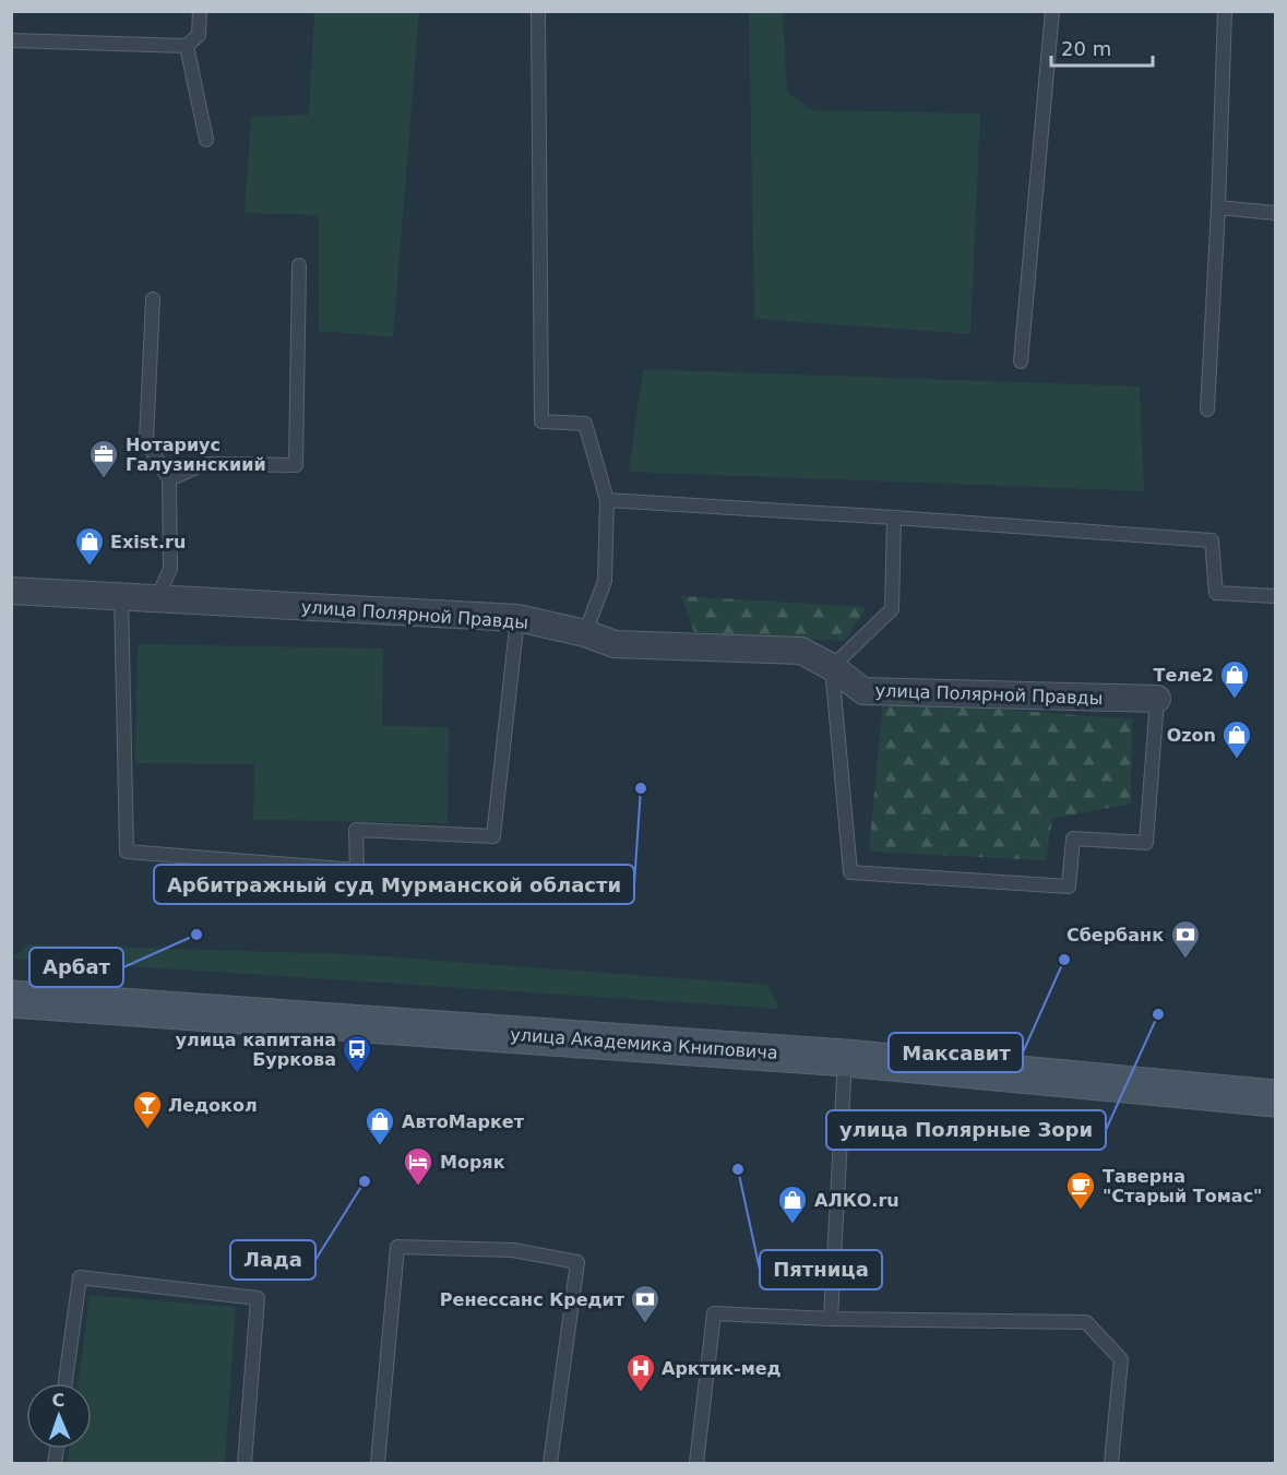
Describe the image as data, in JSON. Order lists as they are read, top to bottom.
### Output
{
  "streets": {
    "main road": ["улица Академика Книповича"],
    "street": ["улица Полярной Правды"]
  },
  "places": {
    "office": ["Нотариус Галузинскиий"],
    "shop": [
      "Exist.ru",
      "Теле2",
      "Ozon",
      "АвтоМаркет",
      "АЛКО.ru"
    ],
    "other": [
      "Арбитражный суд Мурманской области",
      "Арбат",
      "Максавит",
      "улица Полярные Зори",
      "Пятница",
      "Лада"
    ],
    "bank": ["Сбербанк", "Ренессанс Кредит"],
    "bus stop": ["улица капитана Буркова"],
    "bar": ["Ледокол"],
    "hotel": ["Моряк"],
    "cafe": ["Таверна \"Старый Томас\""],
    "hospital": ["Арктик-мед"]
  },
  "scale_bar": "20 m",
  "north": "top"
}
